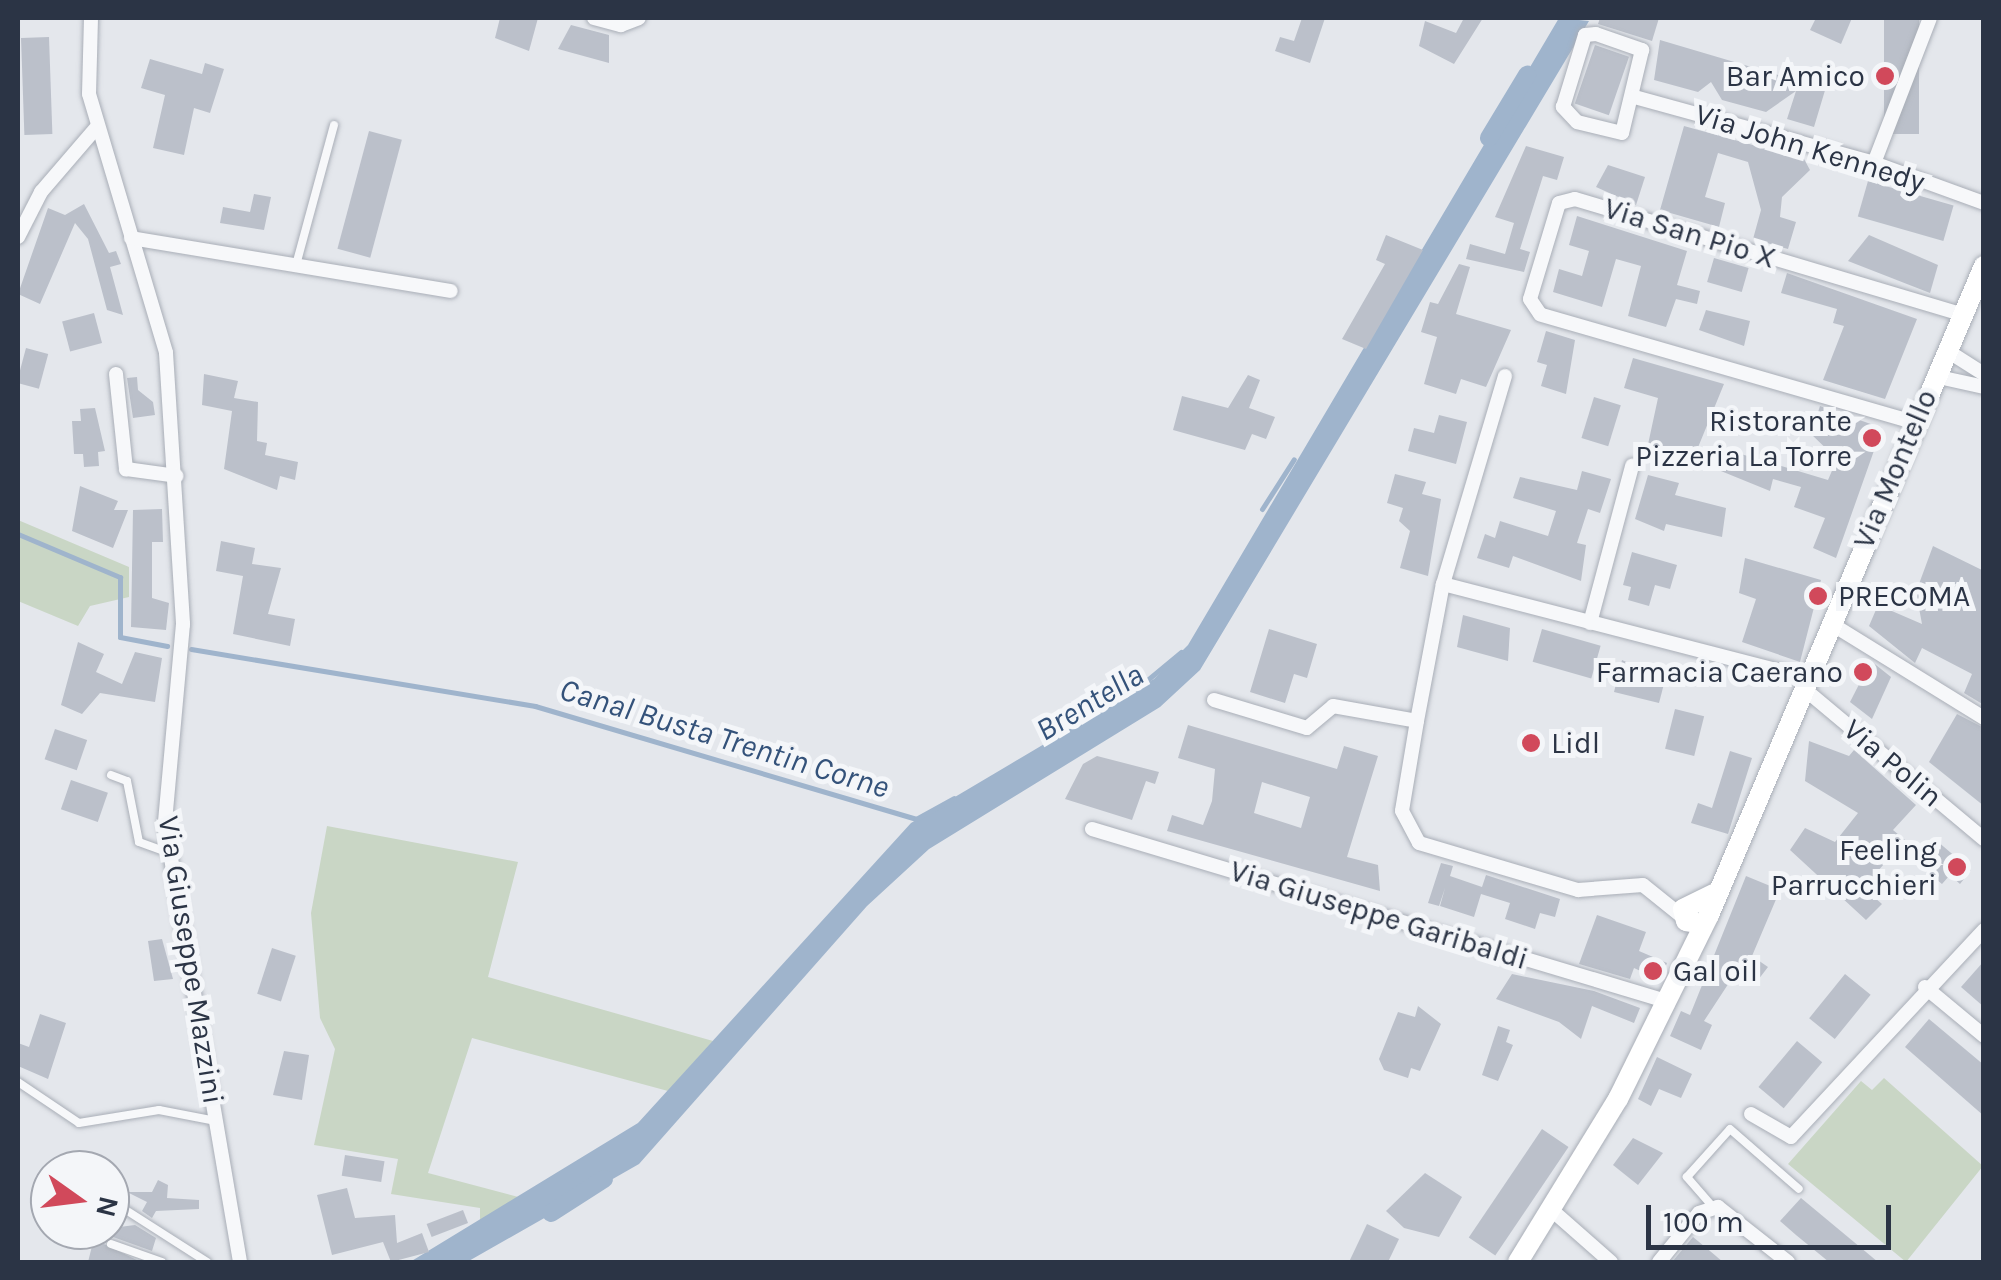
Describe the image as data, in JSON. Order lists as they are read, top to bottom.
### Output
{
  "streets": {
    "main road": ["Via Montello"],
    "street": [
      "Via John Kennedy",
      "Via San Pio X",
      "Via Polin",
      "Via Giuseppe Garibaldi",
      "Via Giuseppe Mazzini"
    ]
  },
  "crossings": [
    ["Via San Pio X", "Via Montello"],
    ["Via Montello", "Via Polin"],
    ["Via Montello", "Via Giuseppe Garibaldi"]
  ],
  "water": ["Brentella", "Canal Busta Trentin Corne"],
  "places": [
    "Bar Amico",
    "Ristorante Pizzeria La Torre",
    "PRECOMA",
    "Farmacia Caerano",
    "Lidl",
    "Feeling Parrucchieri",
    "Gal oil"
  ],
  "scale_bar": "100 m",
  "north": "right"
}
